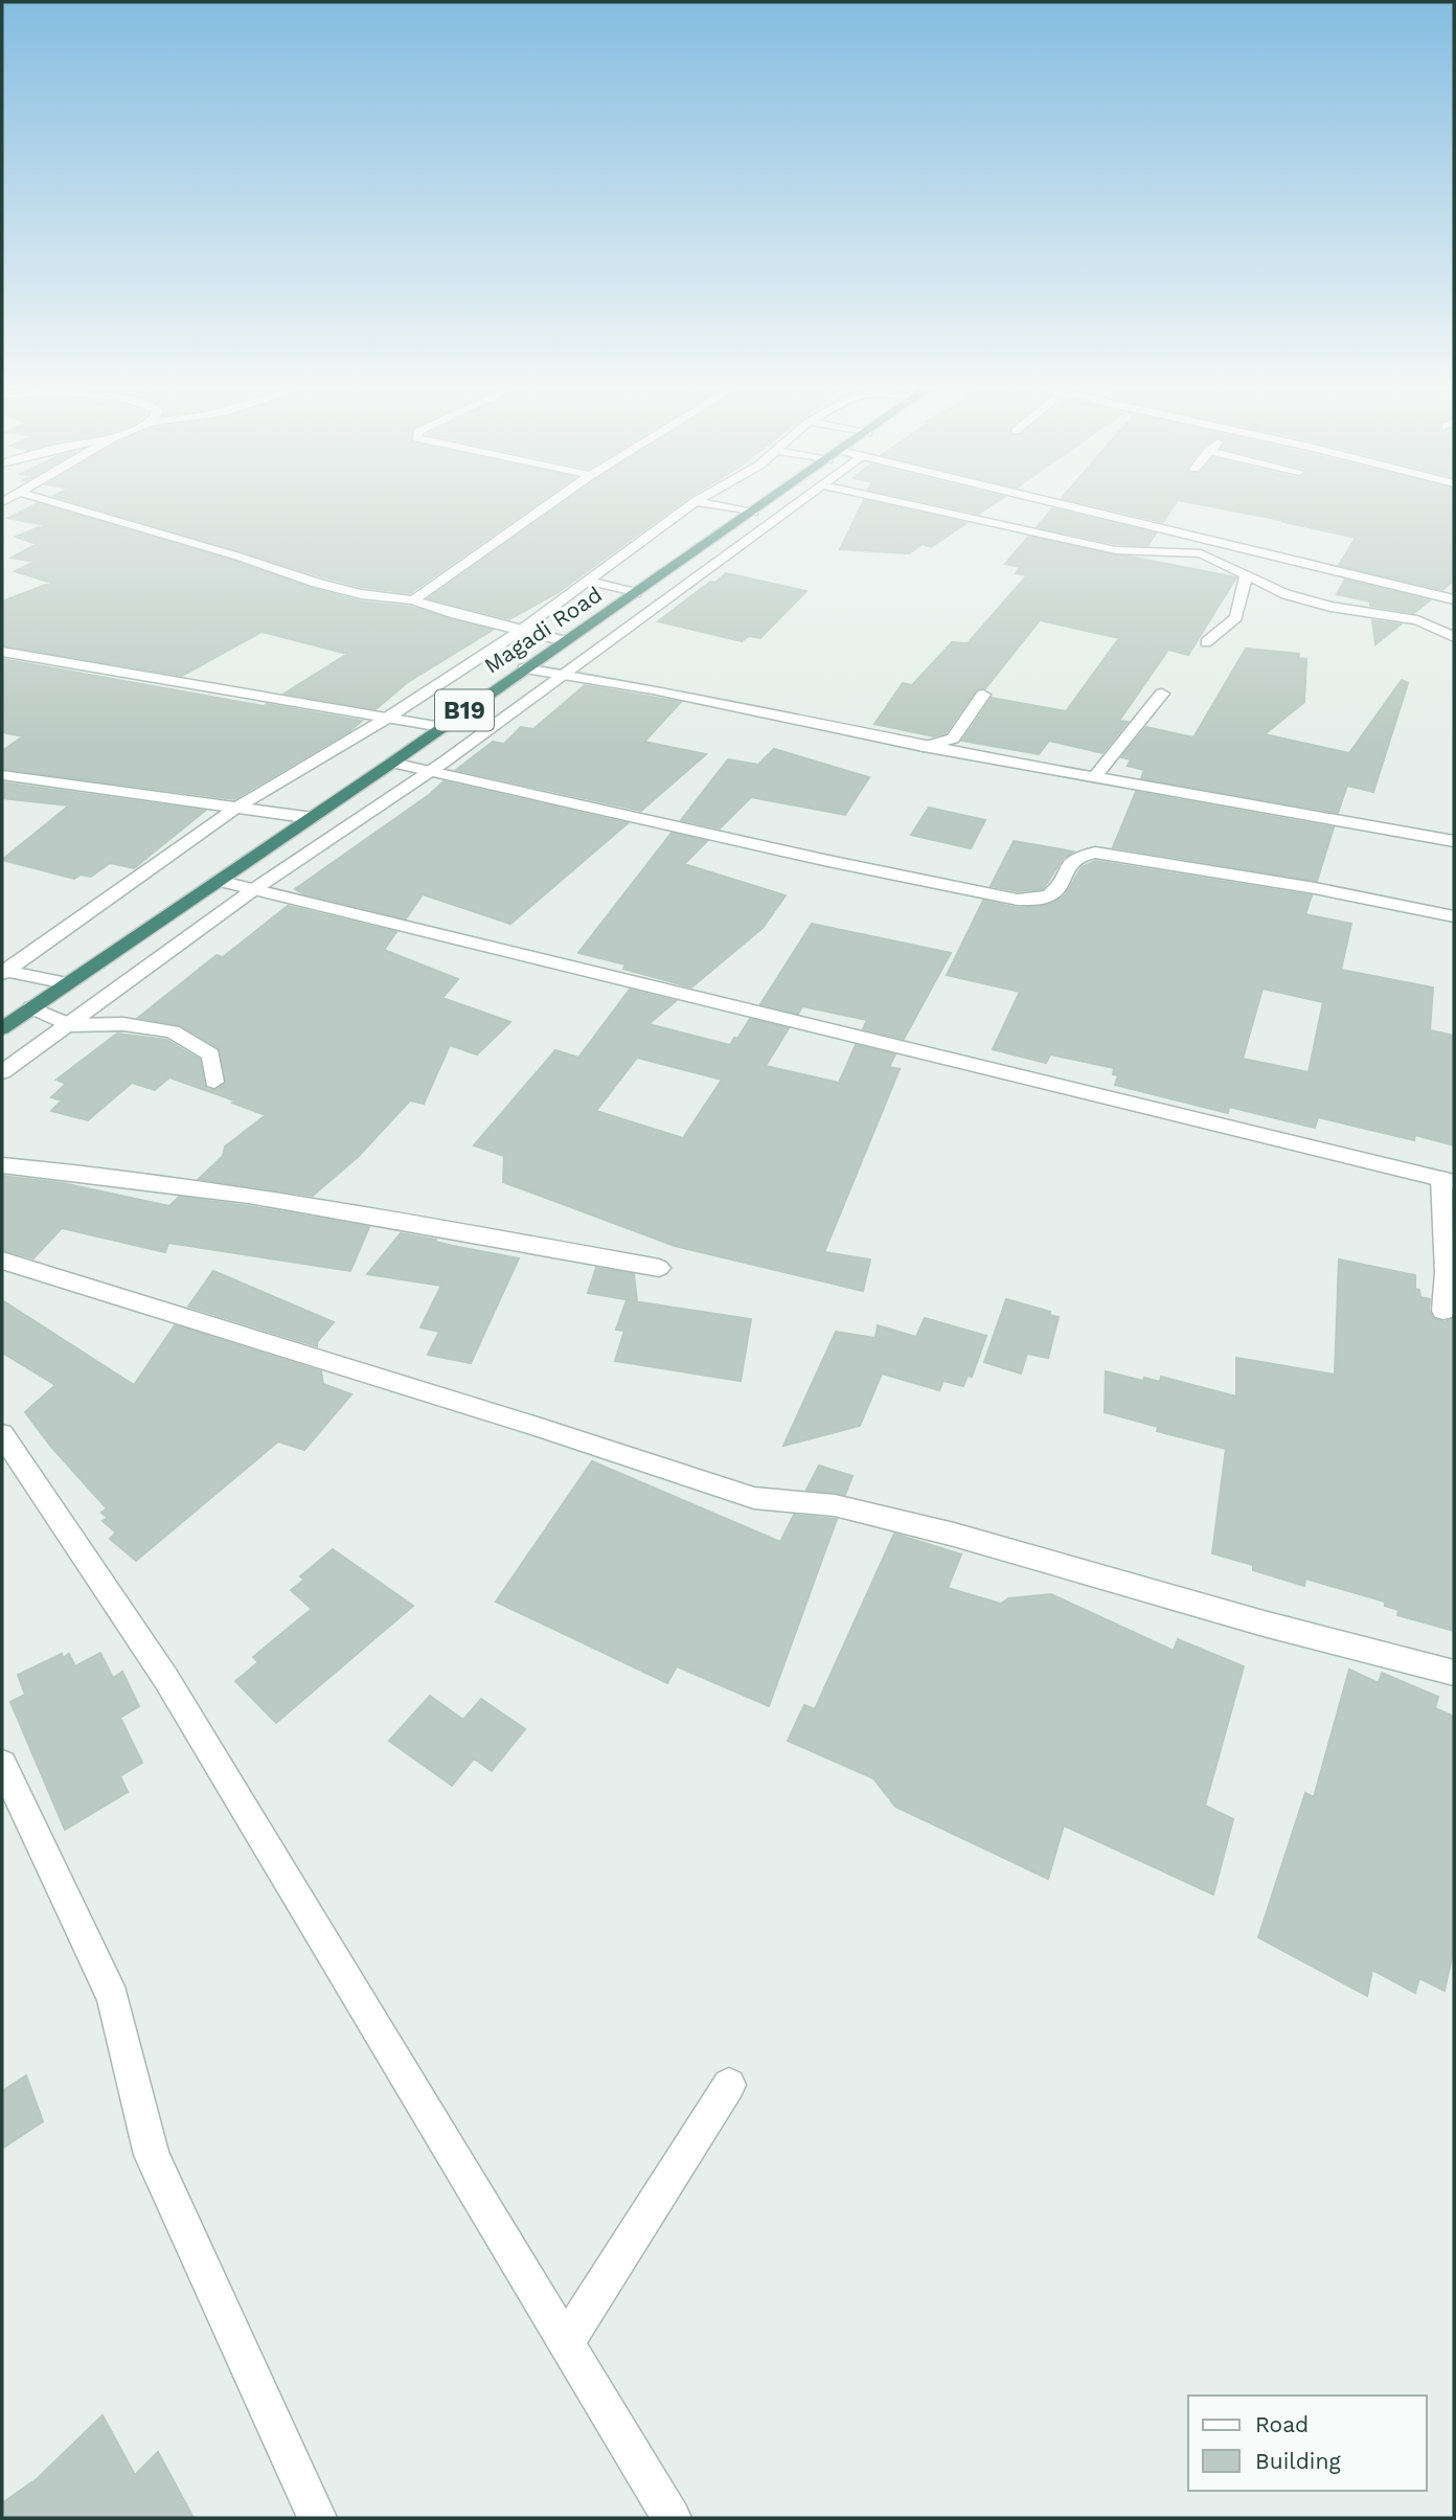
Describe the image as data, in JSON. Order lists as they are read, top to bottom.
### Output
{
  "streets": {
    "highway": ["Magadi Road", "B19"]
  },
  "legend": ["Road", "Building"]
}
